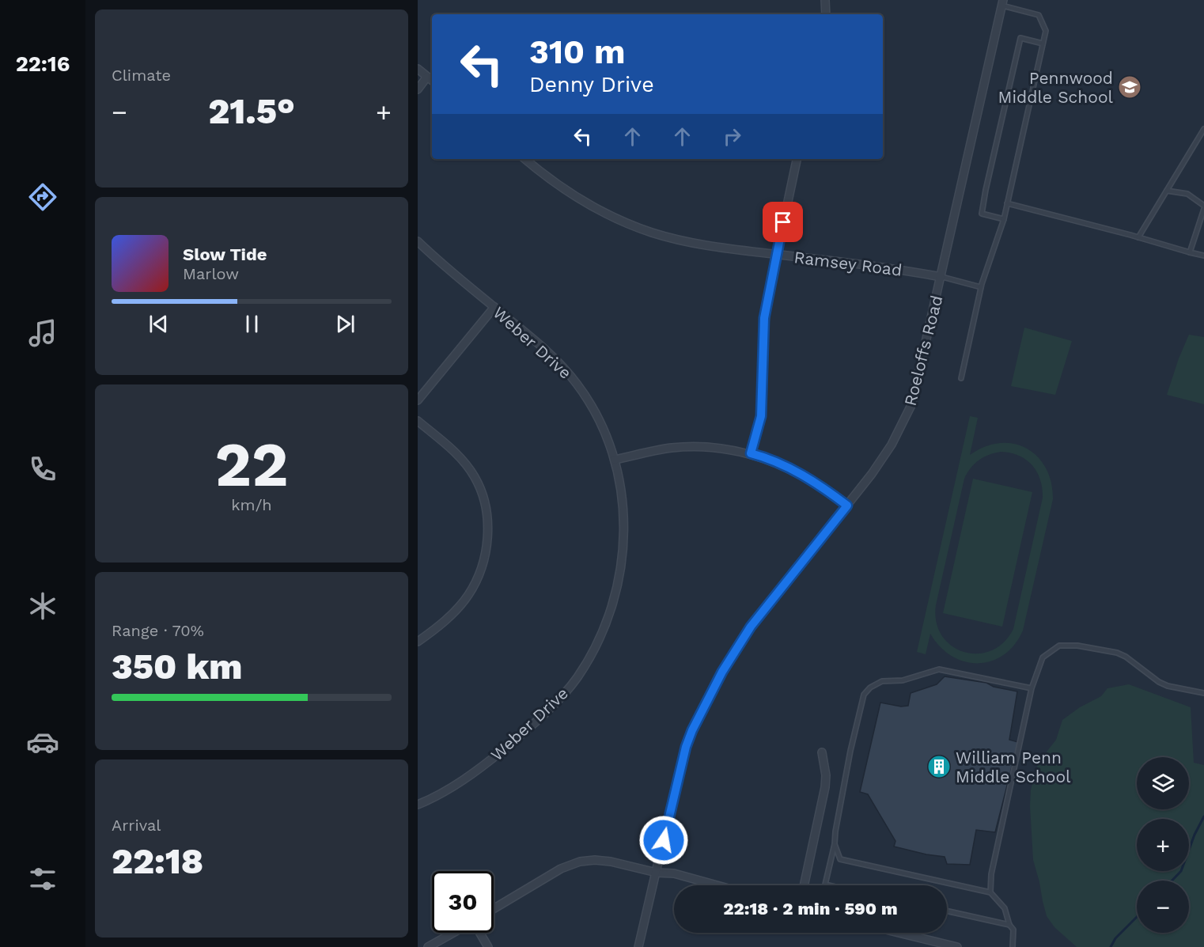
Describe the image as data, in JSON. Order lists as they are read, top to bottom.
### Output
{
  "streets": {
    "street": ["Ramsey Road", "Weber Drive", "Roeloffs Road"]
  },
  "crossings": [
    ["Ramsey Road", "Roeloffs Road"]
  ],
  "places": {
    "school or university": ["Pennwood Middle School"],
    "building": ["William Penn Middle School"]
  },
  "page": {
    "tabs": "22:16",
    "tile": [
      "Climate",
      ["22", "km/h"],
      ["Range · 70%", "350 km"],
      ["Arrival", "22:18"]
    ],
    "turn": ["310 m", "Denny Drive"],
    "heat": ["−", "21.5°", "+"],
    "song": ["Slow Tide", "Marlow"],
    "map_buttons": ["+", "−"],
    "limit": "30",
    "trip": "22:18 · 2 min · 590 m"
  }
}
